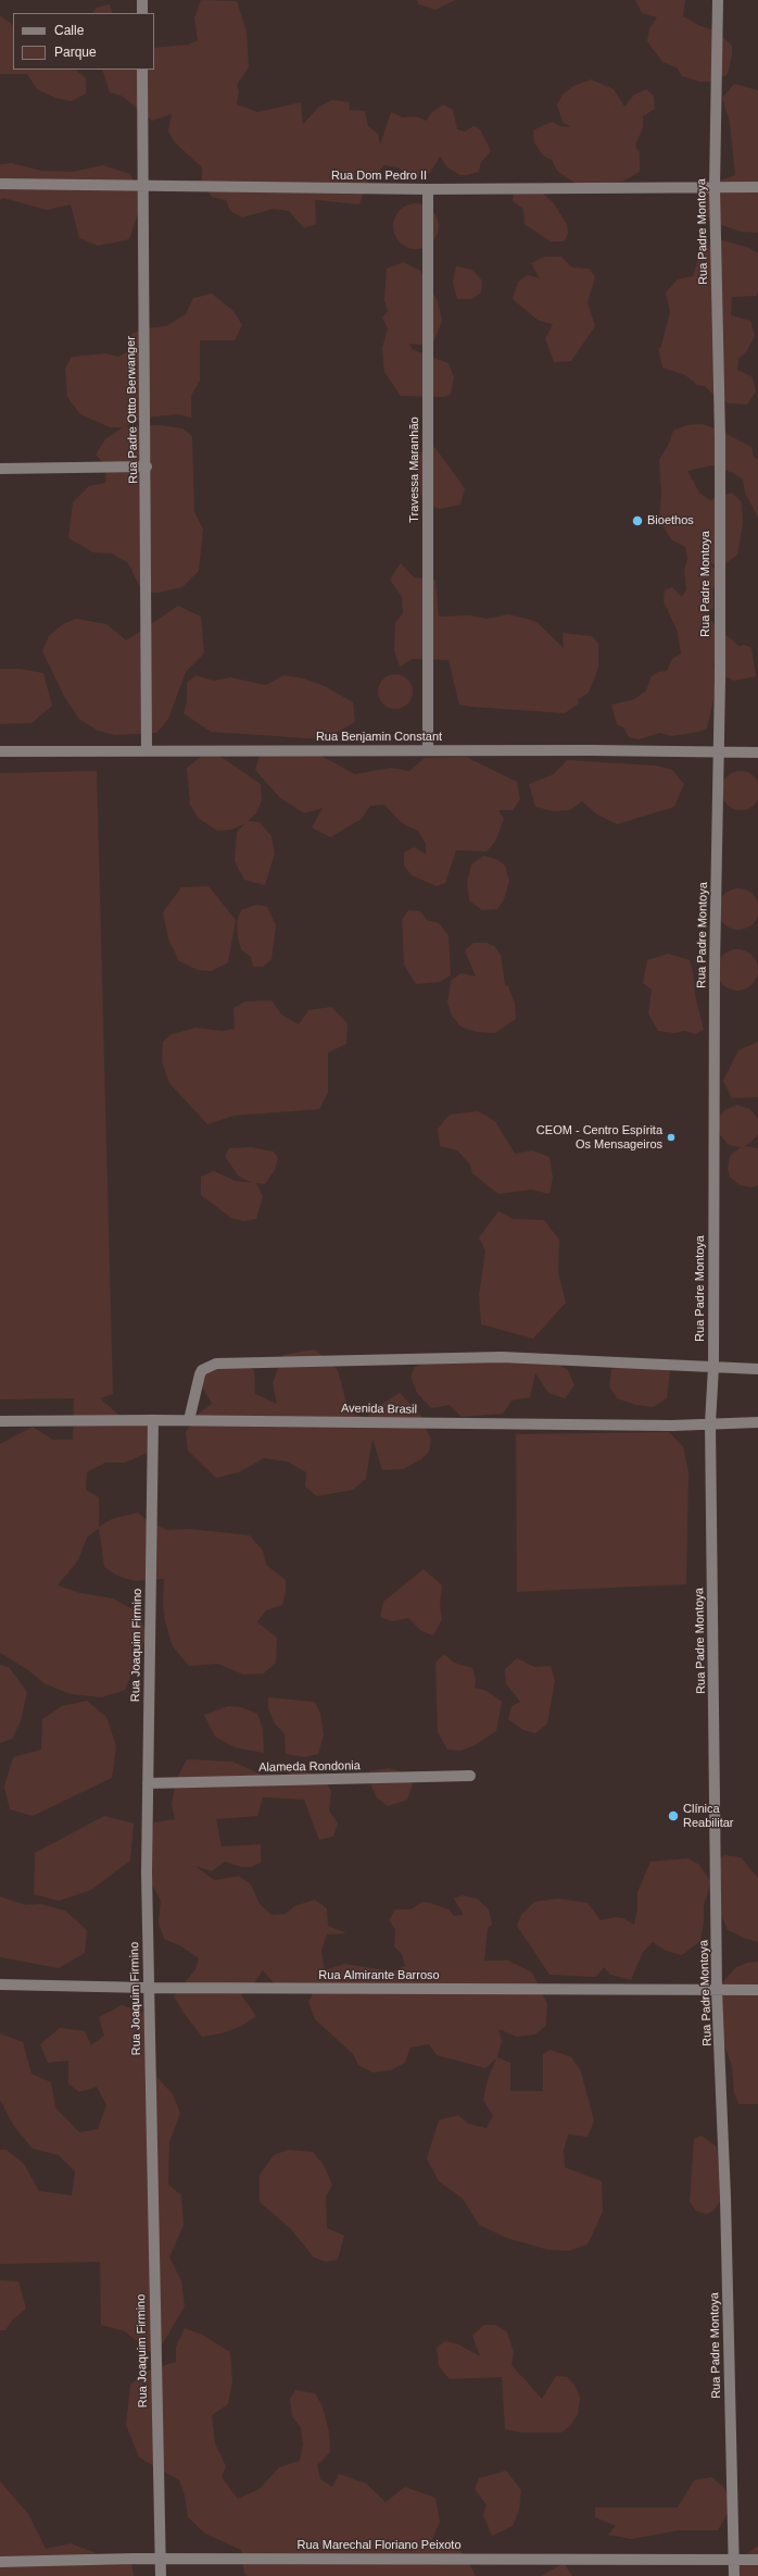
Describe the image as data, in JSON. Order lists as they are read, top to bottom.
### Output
{
  "streets": {
    "street": [
      "Rua Dom Pedro II",
      "Rua Padre Montoya",
      "Rua Padre Ottto Berwanger",
      "Travessa Maranhão",
      "Rua Benjamin Constant",
      "Avenida Brasil",
      "Rua Joaquim Firmino",
      "Alameda Rondonia",
      "Rua Almirante Barroso",
      "Rua Marechal Floriano Peixoto"
    ]
  },
  "crossings": [
    ["Rua Dom Pedro II", "Rua Padre Montoya"],
    ["Rua Dom Pedro II", "Rua Padre Ottto Berwanger"],
    ["Rua Dom Pedro II", "Travessa Maranhão"],
    ["Rua Padre Montoya", "Rua Benjamin Constant"],
    ["Rua Padre Montoya", "Avenida Brasil"],
    ["Rua Padre Montoya", "Rua Almirante Barroso"],
    ["Rua Padre Montoya", "Rua Marechal Floriano Peixoto"],
    ["Rua Padre Ottto Berwanger", "Rua Benjamin Constant"],
    ["Travessa Maranhão", "Rua Benjamin Constant"],
    ["Avenida Brasil", "Rua Joaquim Firmino"],
    ["Rua Joaquim Firmino", "Alameda Rondonia"],
    ["Rua Joaquim Firmino", "Rua Almirante Barroso"],
    ["Rua Joaquim Firmino", "Rua Marechal Floriano Peixoto"]
  ],
  "places": ["Bioethos", "CEOM - Centro Espírita Os Mensageiros", "Clínica Reabilitar"],
  "legend": ["Calle", "Parque"]
}
